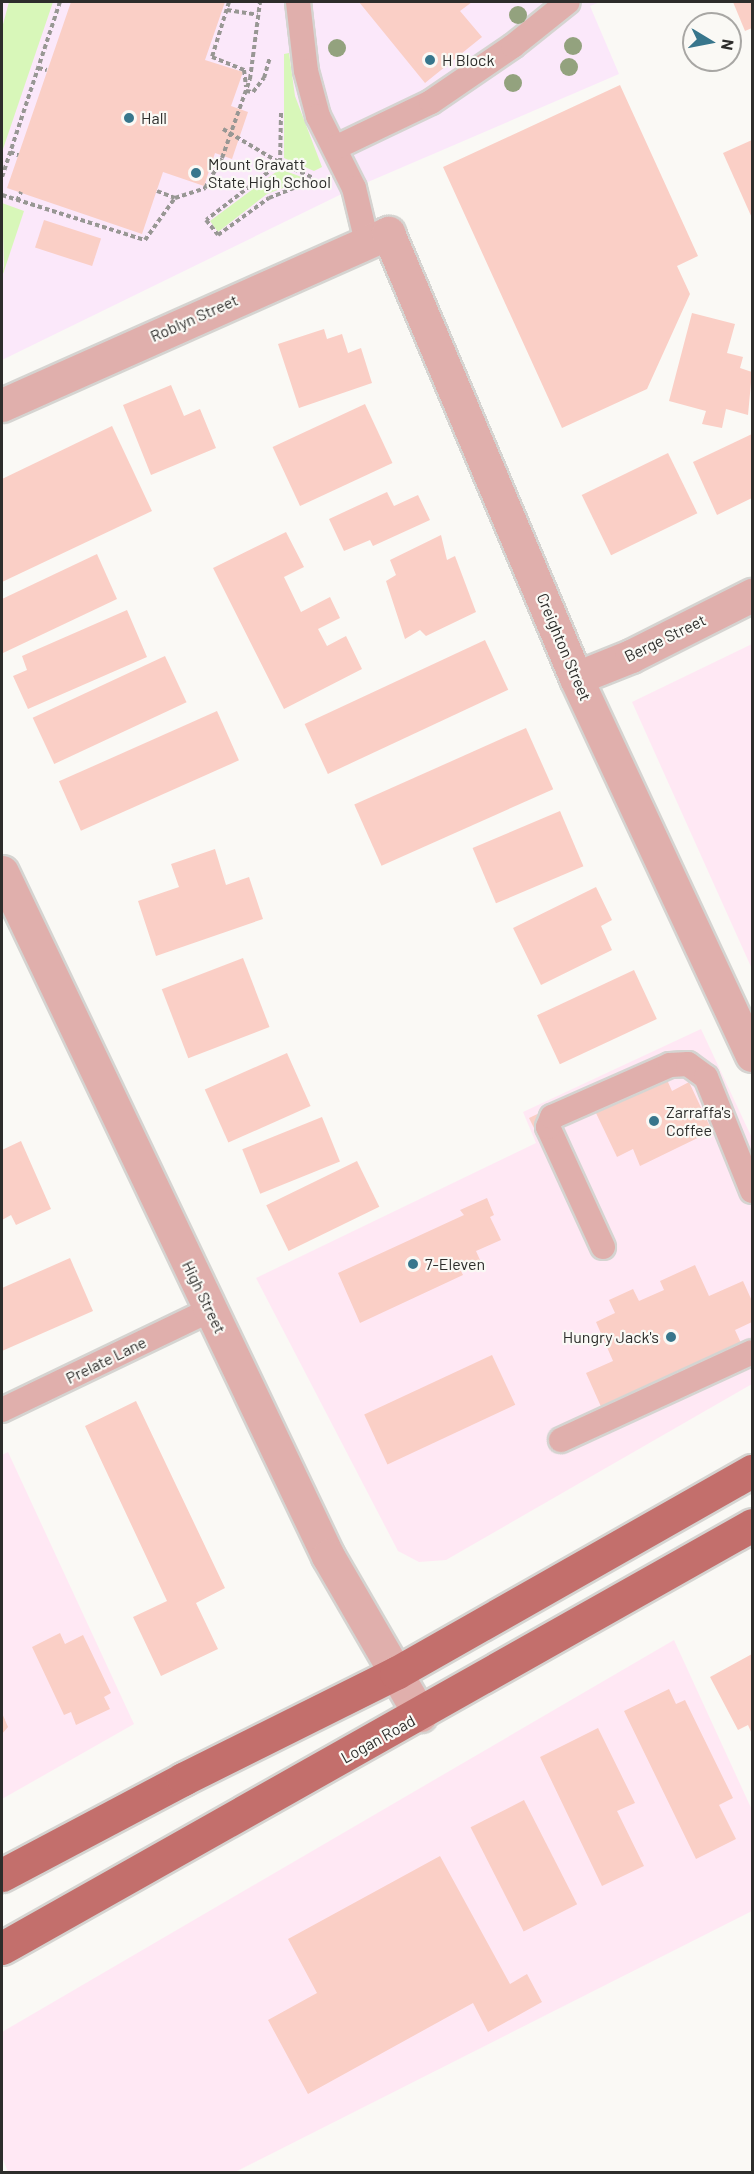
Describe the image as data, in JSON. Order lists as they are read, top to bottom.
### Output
{
  "streets": {
    "main road": ["Logan Road"],
    "street": [
      "Roblyn Street",
      "Berge Street",
      "Creighton Street",
      "High Street"
    ],
    "lane": ["Prelate Lane"]
  },
  "crossings": [
    ["Roblyn Street", "Creighton Street"],
    ["Berge Street", "Creighton Street"],
    ["High Street", "Prelate Lane"],
    ["High Street", "Logan Road"]
  ],
  "places": [
    "H Block",
    "Hall",
    "Mount Gravatt State High School",
    "Zarraffa's Coffee",
    "7-Eleven",
    "Hungry Jack's"
  ],
  "north": "right"
}
